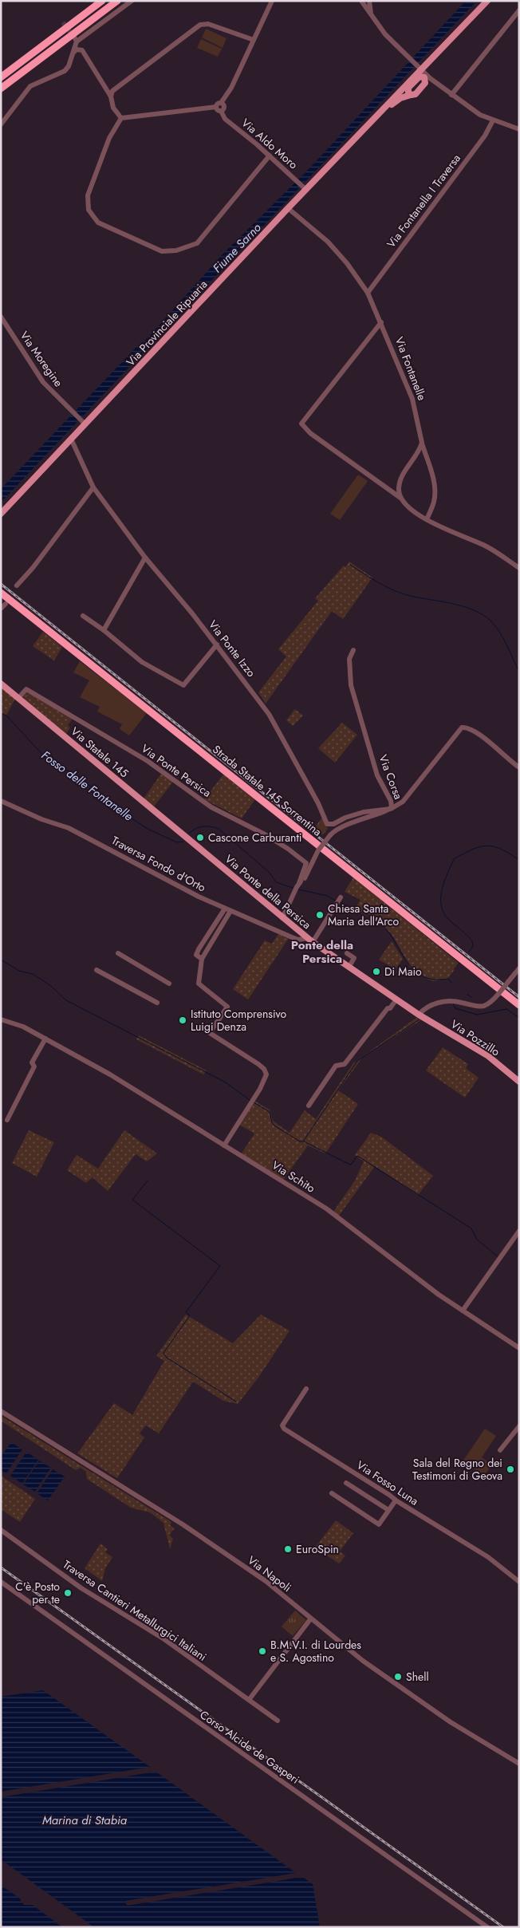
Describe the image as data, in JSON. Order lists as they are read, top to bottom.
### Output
{
  "streets": {
    "highway": ["Strada Statale 145 Sorrentina"],
    "main road": [
      "Via Provinciale Ripuaria",
      "Via Statale 145",
      "Via Ponte della Persica",
      "Via Pozzillo"
    ],
    "street": [
      "Via Aldo Moro",
      "Via Fontanella I Traversa",
      "Via Moregine",
      "Via Fontanelle",
      "Via Ponte Izzo",
      "Via Ponte Persica",
      "Via Corsa",
      "Traversa Fondo d'Orto",
      "Via Schito",
      "Via Fosso Luna",
      "Via Napoli",
      "Traversa Cantieri Metallurgici Italiani",
      "Corso Alcide de Gasperi"
    ]
  },
  "crossings": [
    ["Via Aldo Moro", "Via Provinciale Ripuaria"],
    ["Via Fontanella I Traversa", "Via Fontanelle"],
    ["Via Provinciale Ripuaria", "Via Moregine"],
    ["Via Provinciale Ripuaria", "Via Fontanelle"],
    ["Via Provinciale Ripuaria", "Via Ponte Izzo"],
    ["Via Ponte Izzo", "Via Corsa"],
    ["Via Statale 145", "Via Ponte Persica"],
    ["Via Statale 145", "Via Ponte della Persica"],
    ["Via Ponte Persica", "Via Corsa"],
    ["Traversa Fondo d'Orto", "Via Ponte della Persica"],
    ["Via Ponte della Persica", "Via Pozzillo"]
  ],
  "districts": ["Ponte della Persica"],
  "water": ["Fiume Sarno", "Fosso delle Fontanelle", "Marina di Stabia"],
  "places": [
    "Cascone Carburanti",
    "Chiesa Santa Maria dell'Arco",
    "Di Maio",
    "Istituto Comprensivo Luigi Denza",
    "Sala del Regno dei Testimoni di Geova",
    "EuroSpin",
    "C'è Posto per te",
    "B.M.V.I. di Lourdes e S. Agostino",
    "Shell"
  ]
}
